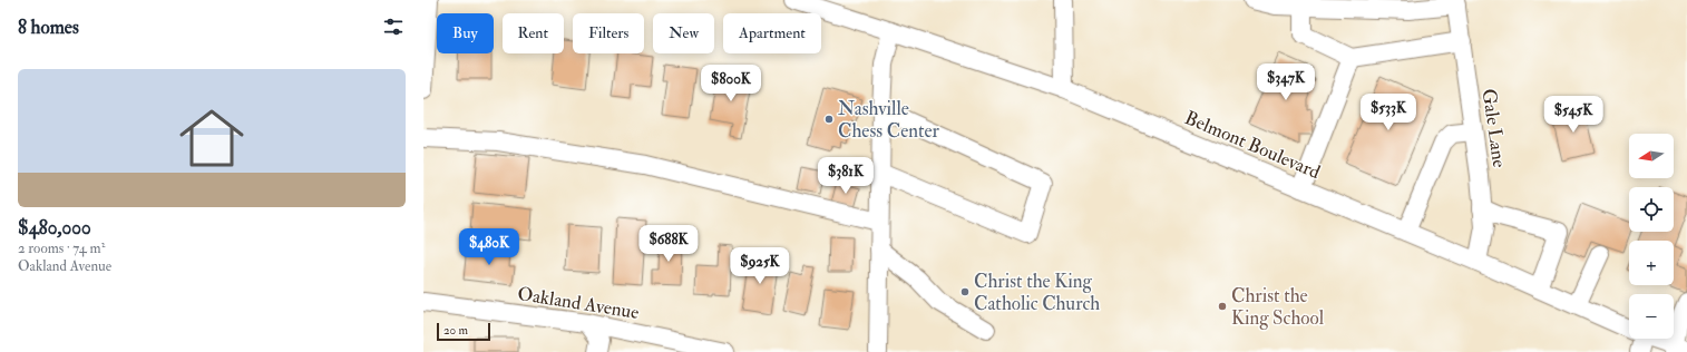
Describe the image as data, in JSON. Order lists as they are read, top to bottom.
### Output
{
  "streets": {
    "street": ["Gale Lane", "Belmont Boulevard", "Oakland Avenue"]
  },
  "crossings": [
    ["Gale Lane", "Belmont Boulevard"]
  ],
  "places": ["Nashville Chess Center", "Christ the King Catholic Church", "Christ the King School"],
  "scale_bar": "20 m",
  "north": "left",
  "page": {
    "heading": "8 homes",
    "chip": [
      "Buy",
      "Rent",
      "Filters",
      "New",
      "Apartment"
    ],
    "list": [
      {
        "name": "$480,000",
        "note": "2 rooms · 74 m² · Oakland Avenue"
      }
    ],
    "price": [
      "$347K",
      "$800K",
      "$533K",
      "$545K",
      "$381K",
      "$688K",
      "$480K",
      "$925K"
    ],
    "map_buttons": ["+", "−"],
    "scale": "20 m"
  }
}
